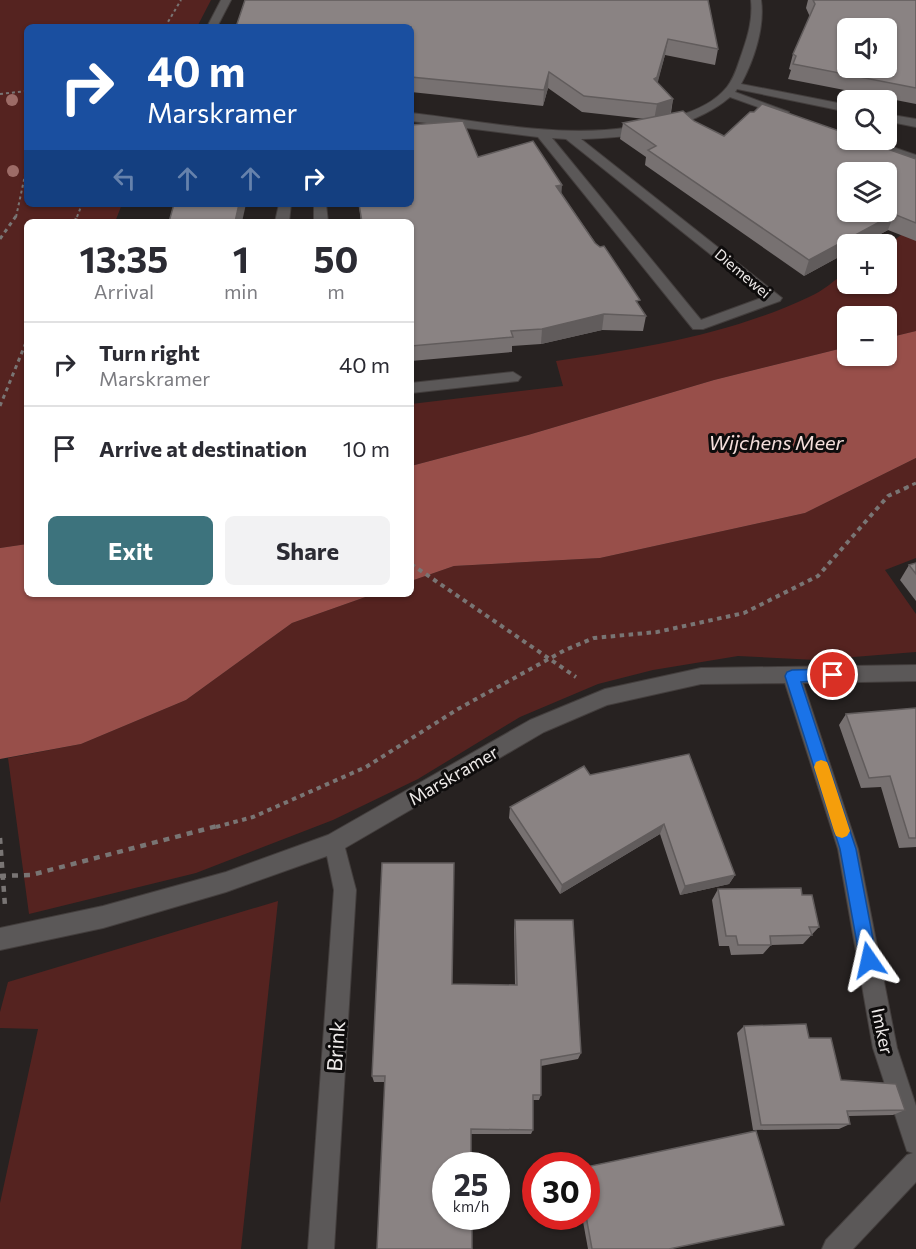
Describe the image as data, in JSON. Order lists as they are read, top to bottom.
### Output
{
  "streets": {
    "street": [
      "Diemewei",
      "Marskramer",
      "Imker",
      "Brink"
    ]
  },
  "crossings": [
    ["Marskramer", "Imker"],
    ["Marskramer", "Brink"]
  ],
  "water": ["Wijchens Meer"],
  "page": {
    "map_buttons": ["+", "−"],
    "turn": ["40 m", "Marskramer"],
    "eta": [
      "13:35",
      "Arrival",
      "1",
      "min",
      "50",
      "m"
    ],
    "list": [
      {
        "name": "Turn right",
        "note": "Marskramer",
        "value": "40 m"
      },
      {
        "name": "Arrive at destination",
        "value": "10 m"
      }
    ],
    "buttons": ["Exit", "Share"],
    "speed": "25 km/h",
    "limit": "30"
  }
}
